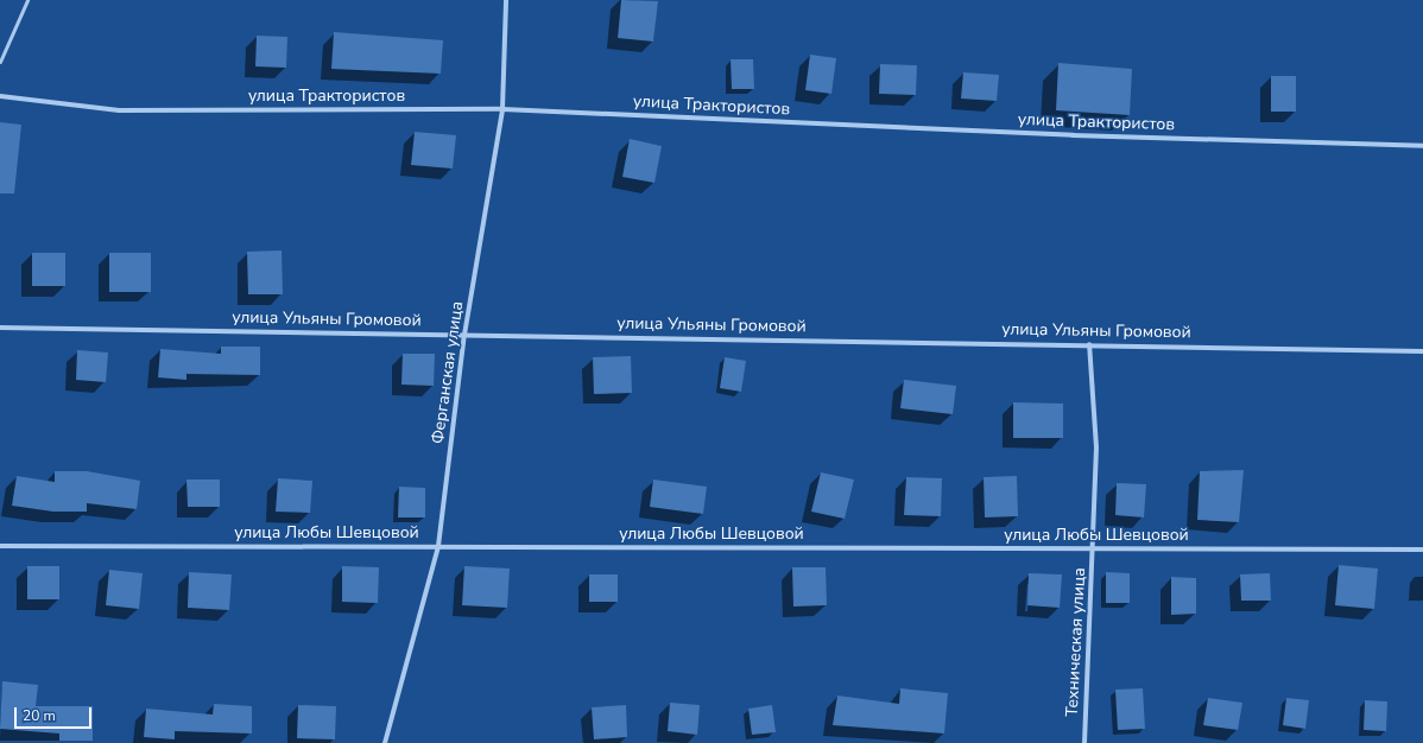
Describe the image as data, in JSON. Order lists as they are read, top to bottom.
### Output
{
  "streets": {
    "street": [
      "улица Трактористов",
      "улица Ульяны Громовой",
      "Ферганская улица",
      "улица Любы Шевцовой",
      "Техническая улица"
    ]
  },
  "crossings": [
    ["улица Трактористов", "Ферганская улица"],
    ["улица Ульяны Громовой", "Ферганская улица"],
    ["улица Ульяны Громовой", "Техническая улица"],
    ["Ферганская улица", "улица Любы Шевцовой"],
    ["улица Любы Шевцовой", "Техническая улица"]
  ],
  "scale_bar": "20 m"
}
